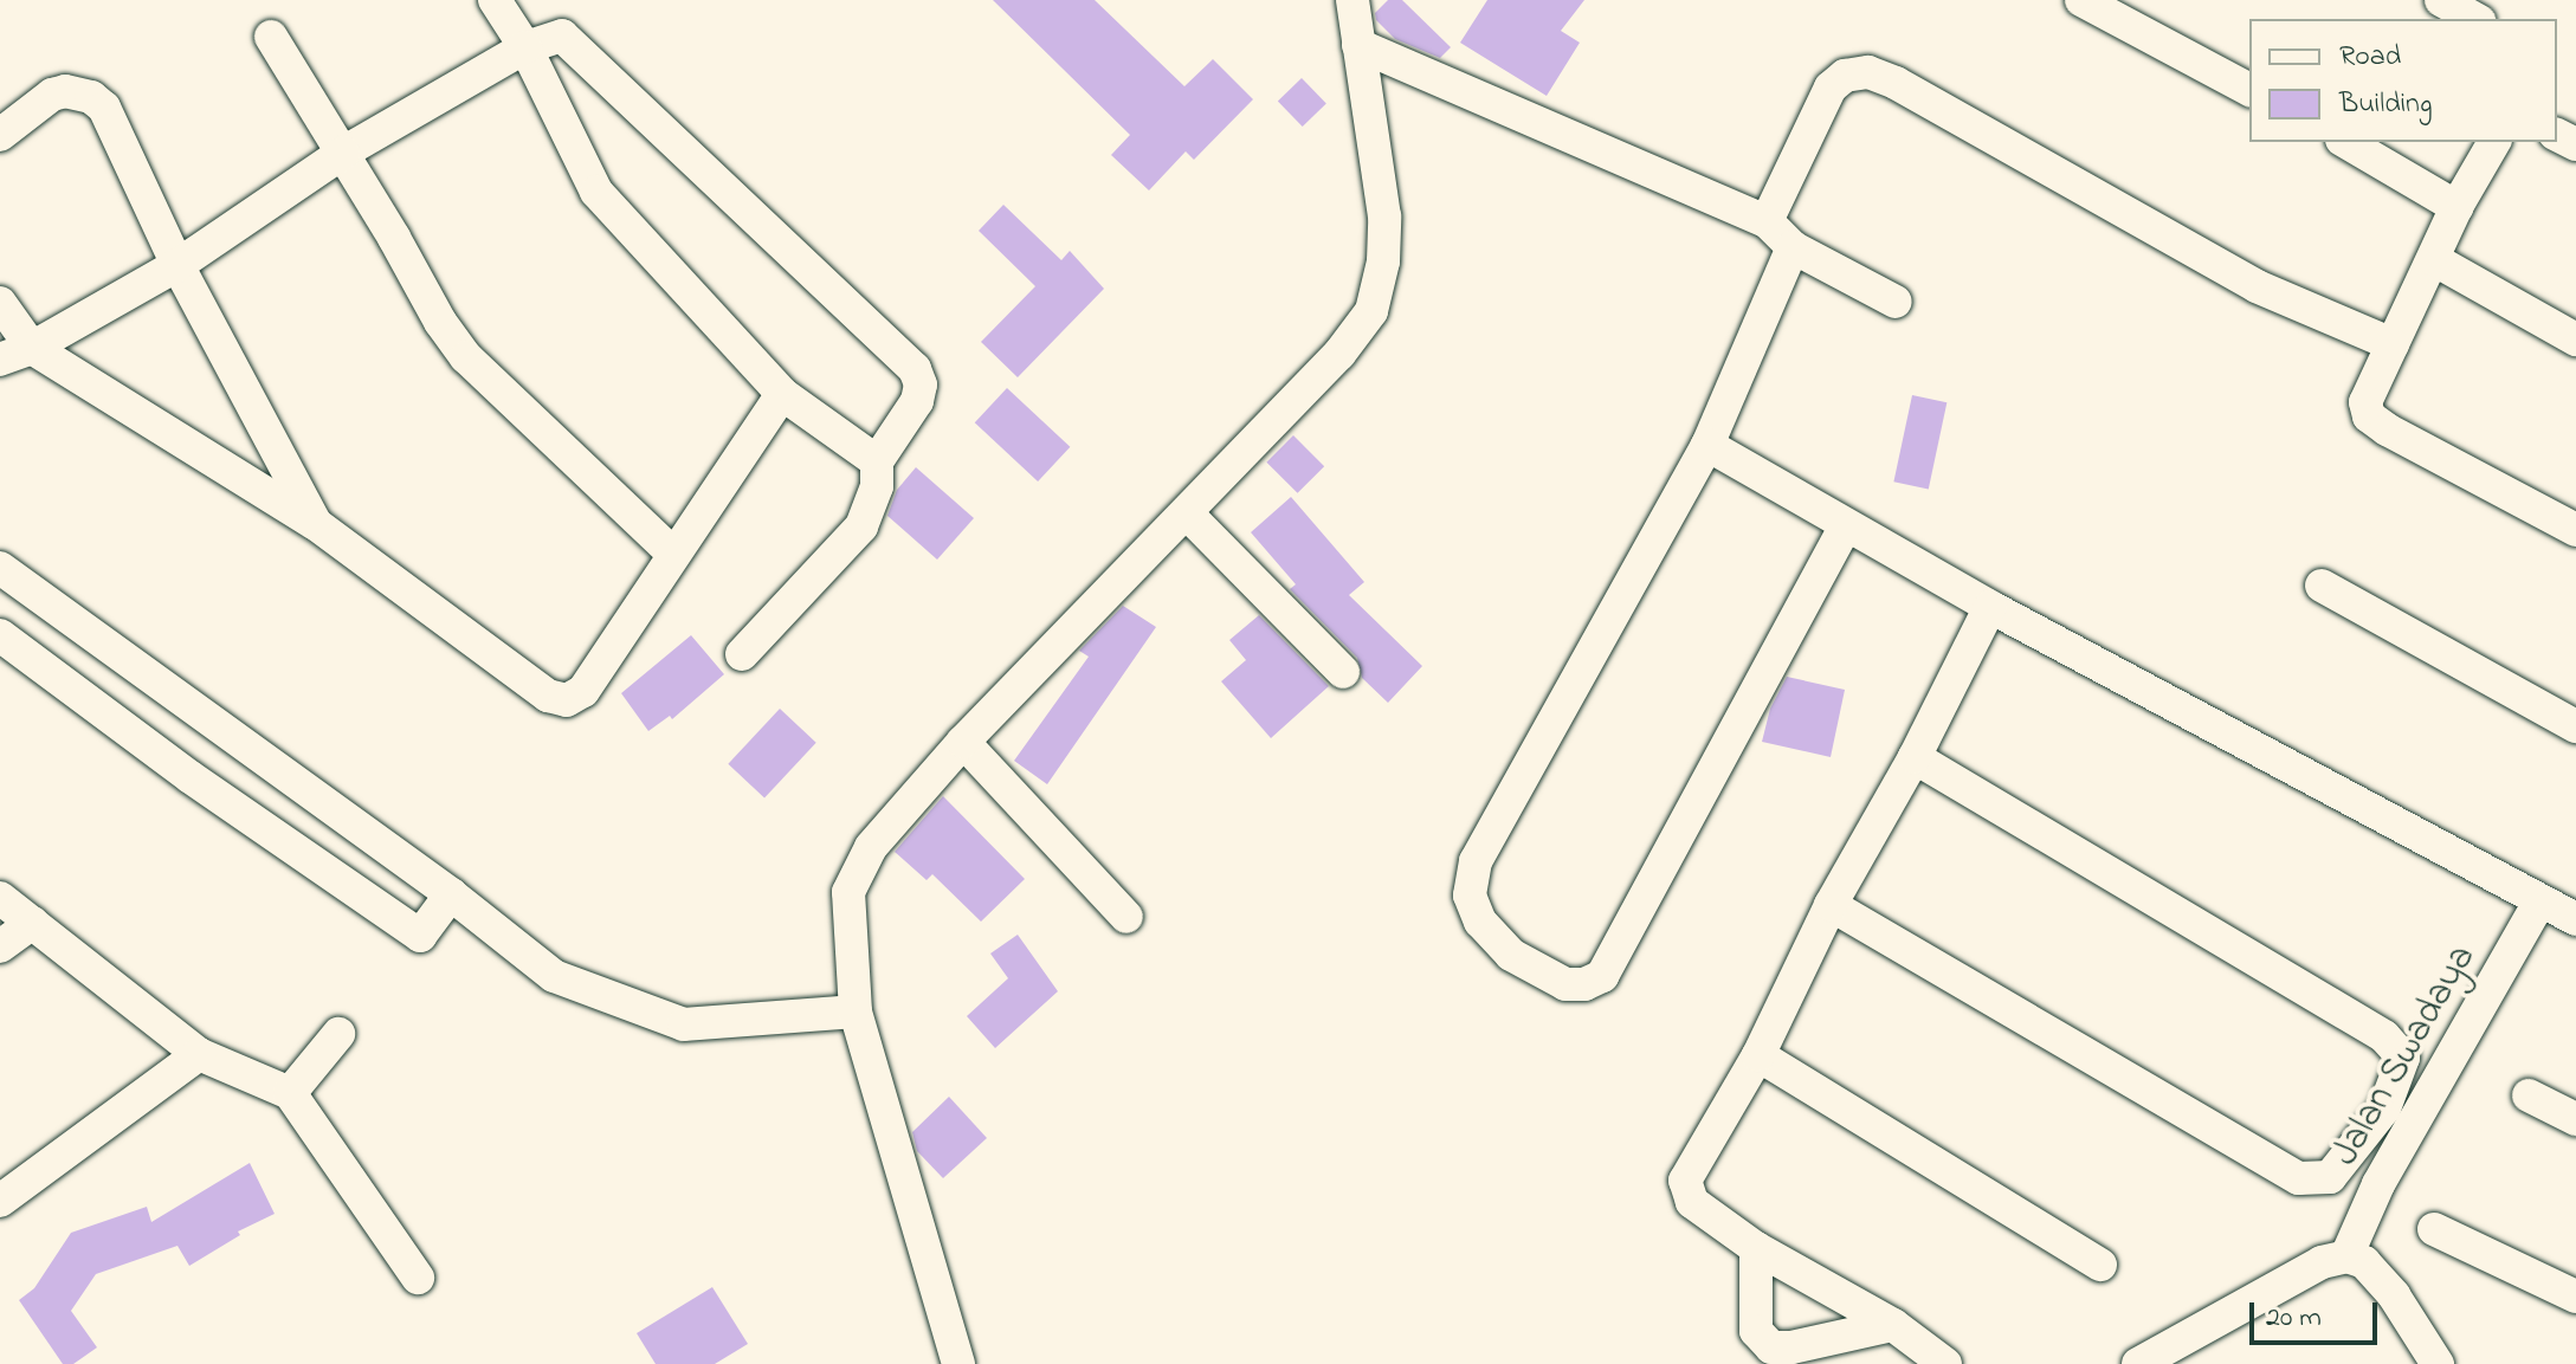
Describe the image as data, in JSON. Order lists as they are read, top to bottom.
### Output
{
  "streets": {
    "street": ["Jalan Swadaya"]
  },
  "legend": ["Road", "Building"],
  "scale_bar": "20 m"
}
